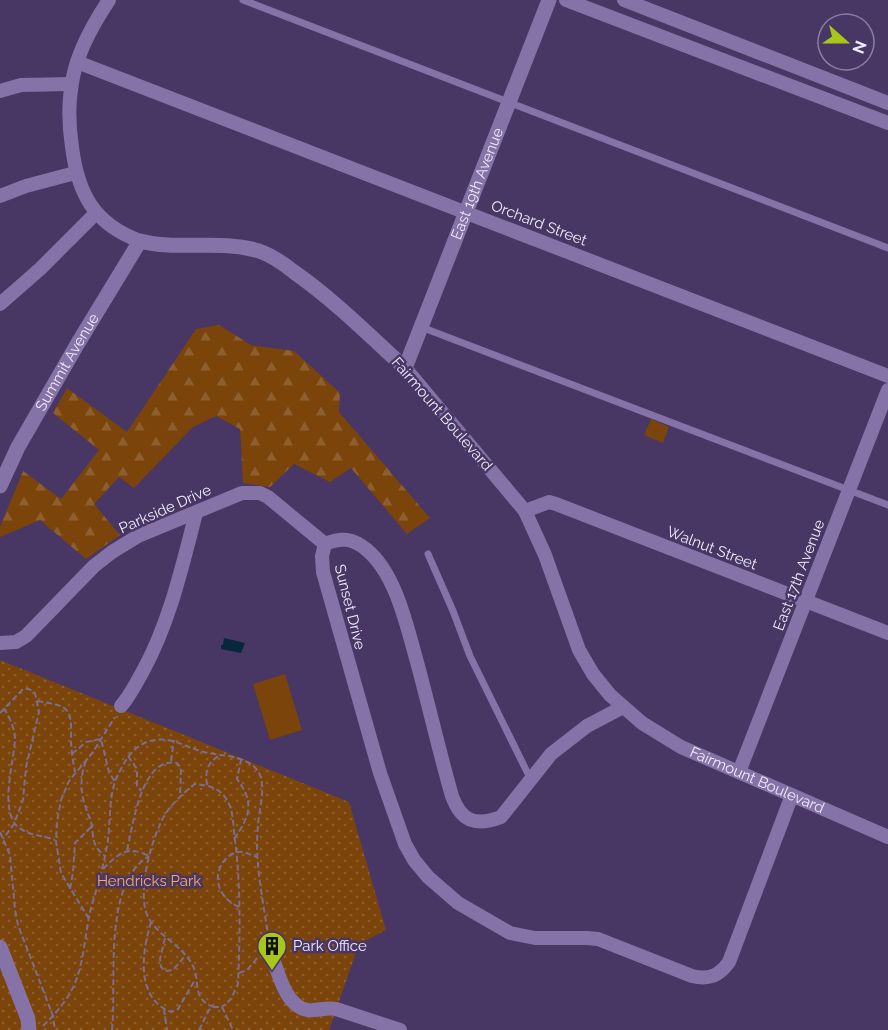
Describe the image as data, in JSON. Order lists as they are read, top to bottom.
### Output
{
  "streets": {
    "street": [
      "East 19th Avenue",
      "Orchard Street",
      "Summit Avenue",
      "Fairmount Boulevard",
      "Parkside Drive",
      "Walnut Street",
      "East 17th Avenue",
      "Sunset Drive"
    ]
  },
  "crossings": [
    ["East 19th Avenue", "Orchard Street"],
    ["East 19th Avenue", "Fairmount Boulevard"],
    ["Orchard Street", "Fairmount Boulevard"],
    ["Summit Avenue", "Fairmount Boulevard"],
    ["Fairmount Boulevard", "Walnut Street"],
    ["Fairmount Boulevard", "East 17th Avenue"],
    ["Fairmount Boulevard", "Sunset Drive"],
    ["Parkside Drive", "Sunset Drive"],
    ["Walnut Street", "East 17th Avenue"]
  ],
  "parks": ["Hendricks Park"],
  "places": {
    "building": ["Park Office"]
  },
  "north": "right"
}
